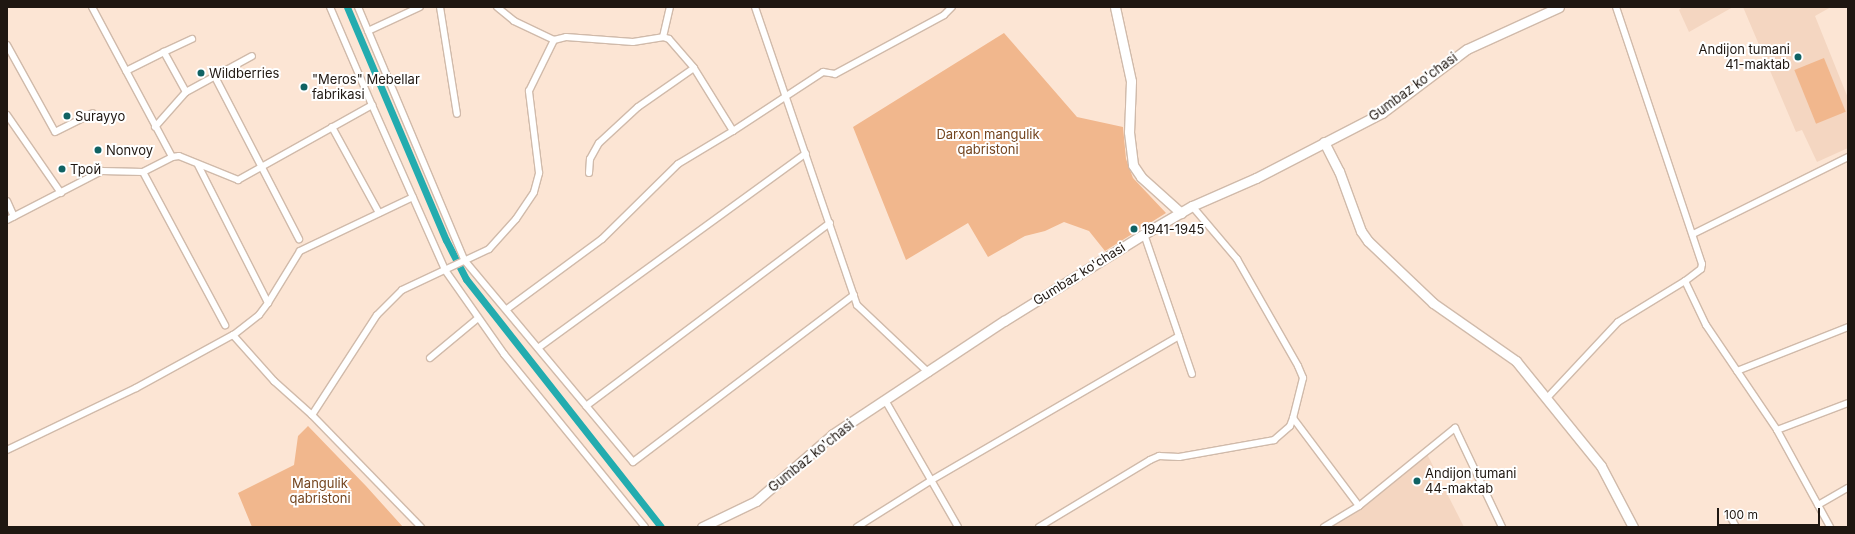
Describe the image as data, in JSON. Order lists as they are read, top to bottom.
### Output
{
  "streets": {
    "main road": ["Gumbaz ko'chasi"]
  },
  "parks": ["Darxon mangulik qabristoni", "Mangulik qabristoni"],
  "places": [
    "Andijon tumani 41-maktab",
    "Wildberries",
    "\"Meros\" Mebellar fabrikasi",
    "Surayyo",
    "Nonvoy",
    "Трой",
    "1941-1945",
    "Andijon tumani 44-maktab"
  ],
  "scale_bar": "100 m"
}
